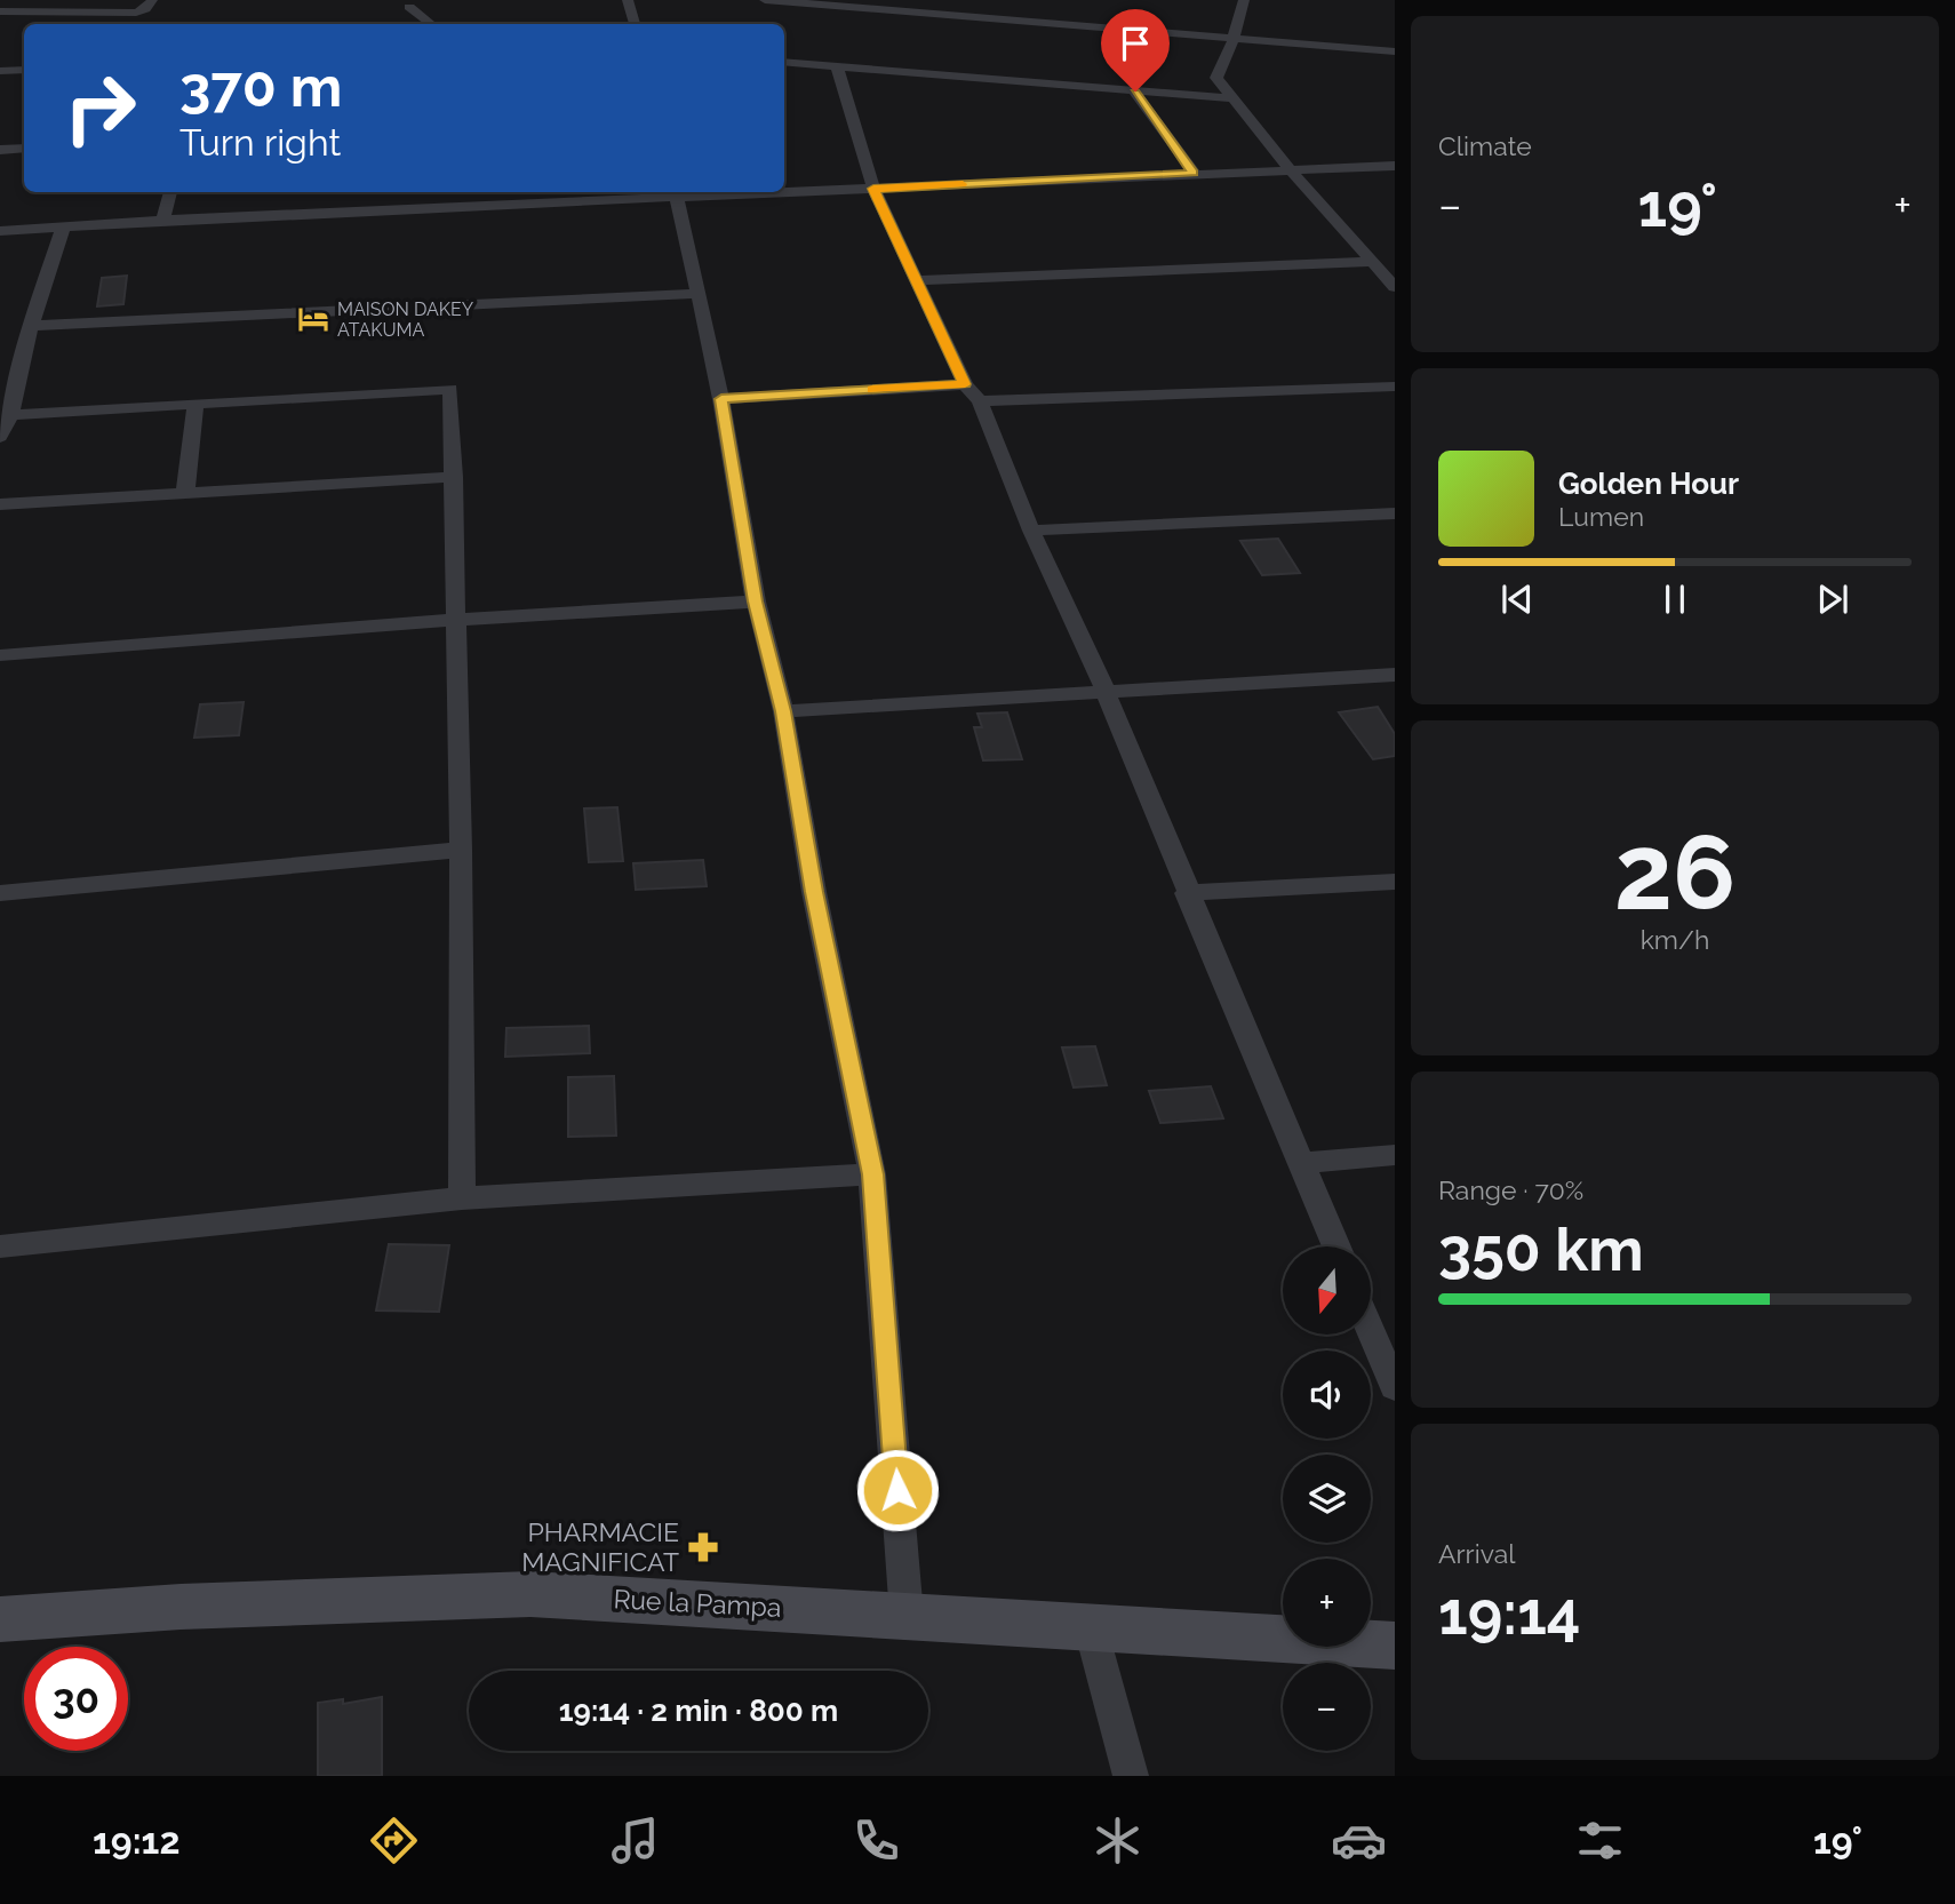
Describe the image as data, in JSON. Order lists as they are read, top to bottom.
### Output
{
  "streets": {
    "street": ["Rue la Pampa"]
  },
  "places": {
    "hotel": ["MAISON DAKEY ATAKUMA"],
    "pharmacy": ["PHARMACIE MAGNIFICAT"]
  },
  "north": "bottom",
  "page": {
    "tile": [
      "Climate",
      ["26", "km/h"],
      ["Range · 70%", "350 km"],
      ["Arrival", "19:14"]
    ],
    "turn": ["370 m", "Turn right"],
    "heat": ["−", "19°", "+"],
    "song": ["Golden Hour", "Lumen"],
    "map_buttons": ["+", "−"],
    "limit": "30",
    "trip": "19:14 · 2 min · 800 m",
    "tabs": ["19:12", "19°"]
  }
}
